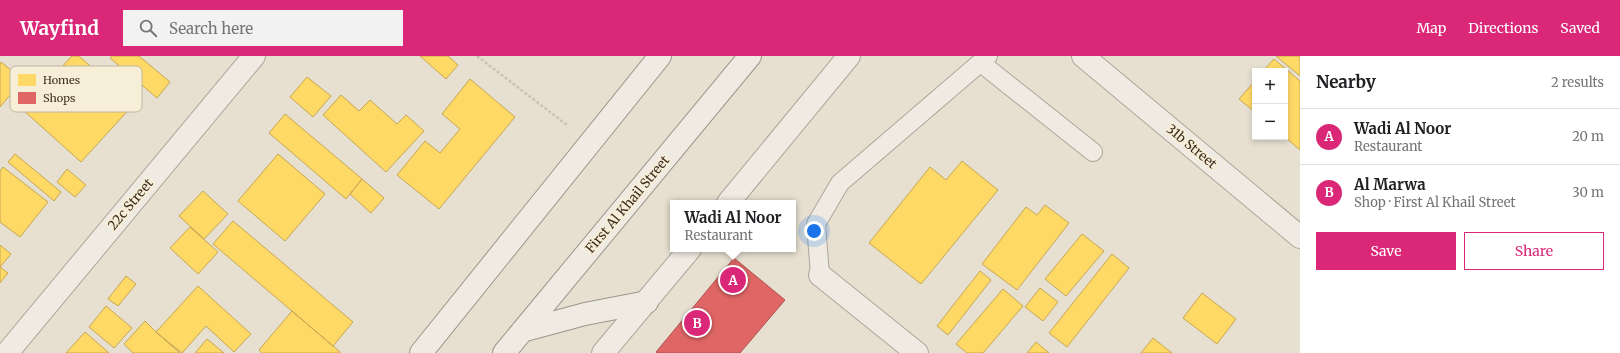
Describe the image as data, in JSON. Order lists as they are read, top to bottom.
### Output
{
  "streets": {
    "street": ["31b Street", "22c Street", "First Al Khail Street"]
  },
  "legend": ["Homes", "Shops"],
  "page": {
    "header": "Wayfind",
    "search": "Search here",
    "nav": ["Map", "Directions", "Saved"],
    "heading": ["Nearby", "2 results"],
    "map_buttons": ["+", "−"],
    "list": [
      {
        "mark": "A",
        "name": "Wadi Al Noor",
        "note": "Restaurant",
        "value": "20 m"
      },
      {
        "mark": "B",
        "name": "Al Marwa",
        "note": "Shop · First Al Khail Street",
        "value": "30 m"
      }
    ],
    "popup": ["Wadi Al Noor", "Restaurant"],
    "buttons": ["Save", "Share"],
    "pins": ["A", "B"]
  }
}
